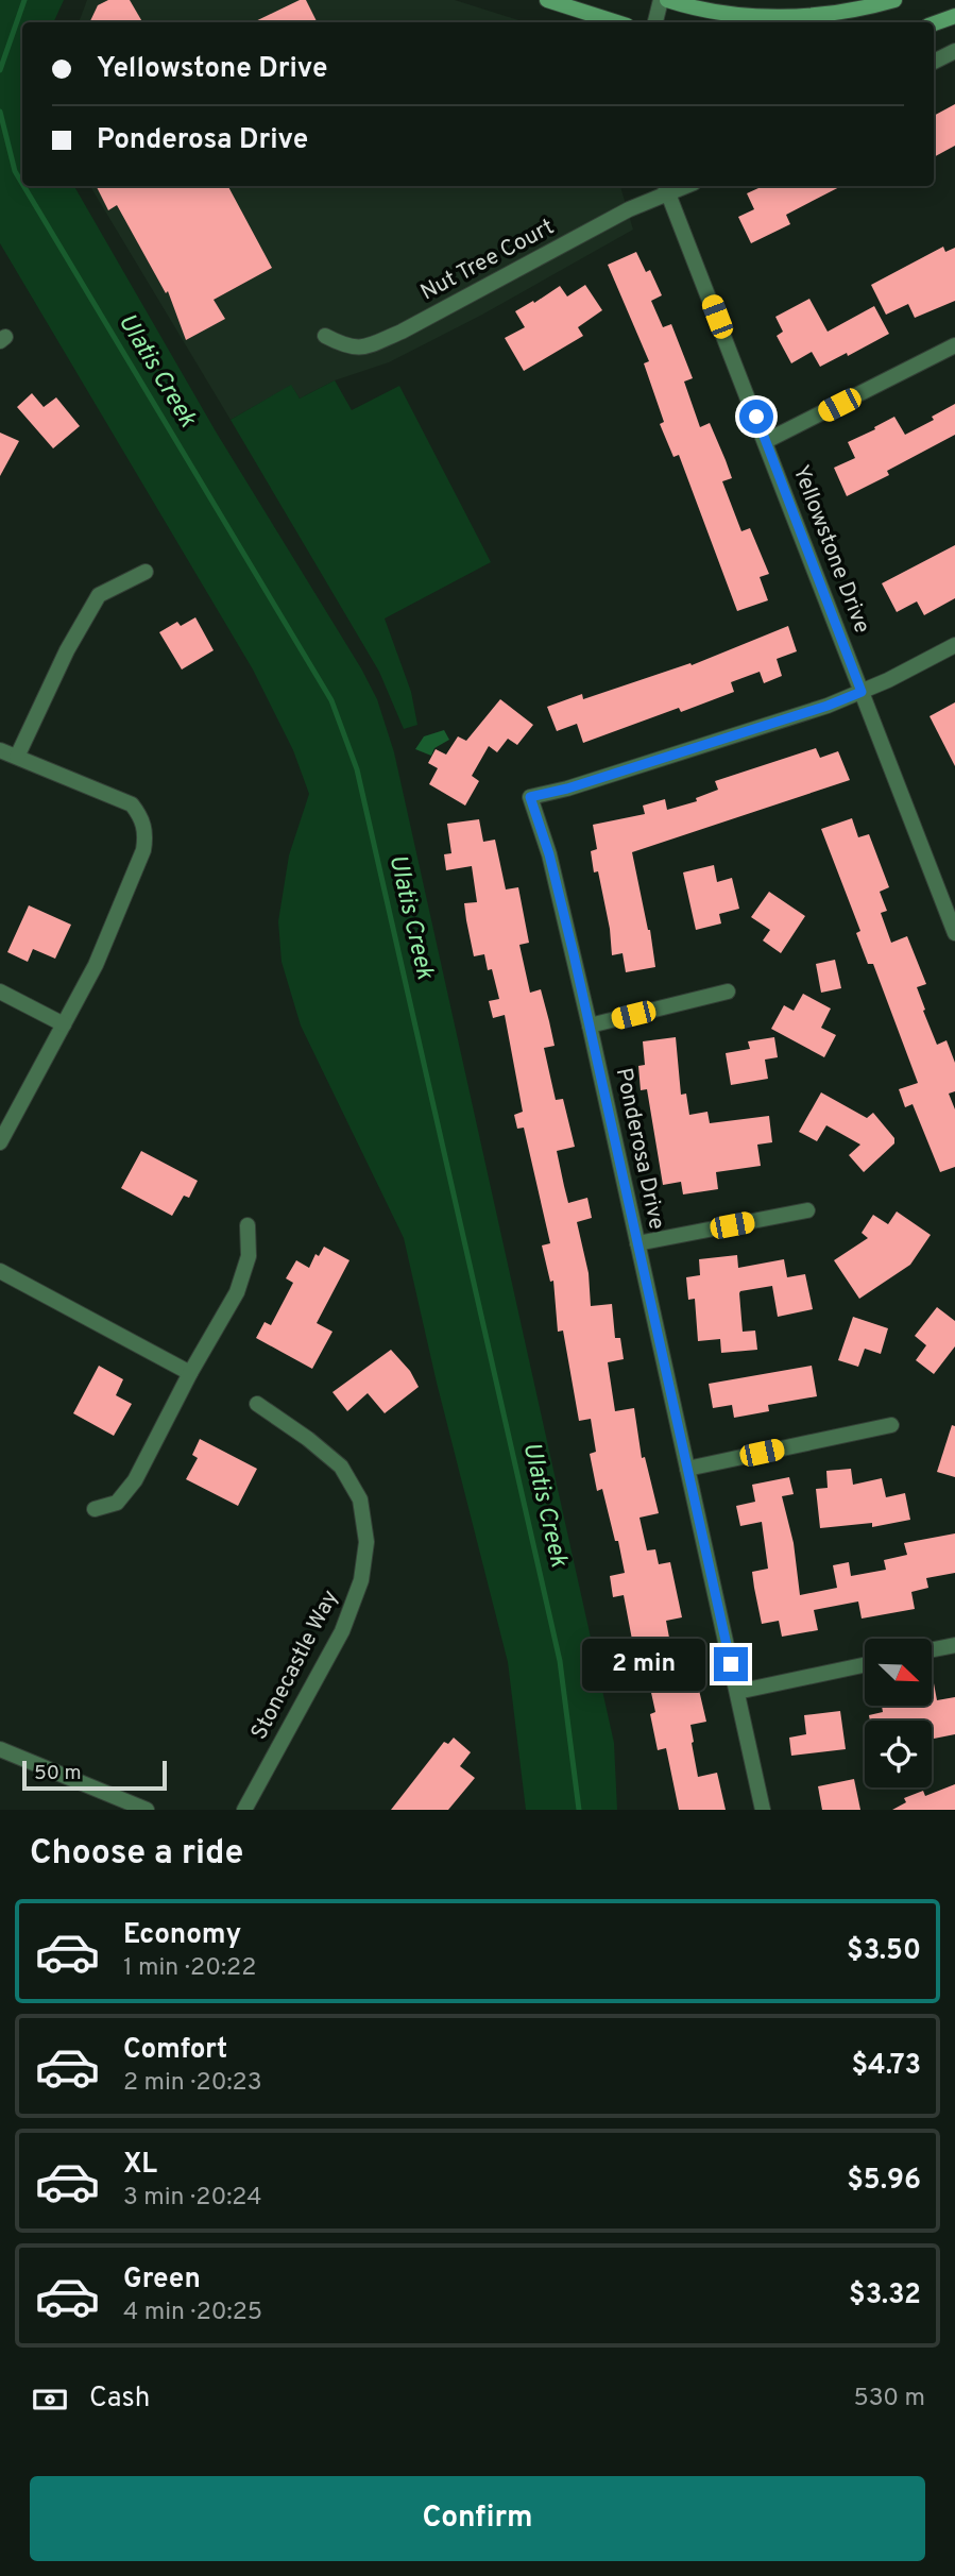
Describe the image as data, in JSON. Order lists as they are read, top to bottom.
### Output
{
  "streets": {
    "street": [
      "Nut Tree Court",
      "Yellowstone Drive",
      "Ponderosa Drive",
      "Stonecastle Way"
    ]
  },
  "crossings": [
    ["Nut Tree Court", "Yellowstone Drive"],
    ["Yellowstone Drive", "Ponderosa Drive"]
  ],
  "water": ["Ulatis Creek"],
  "scale_bar": "50 m",
  "north": "bottom right",
  "page": {
    "banner": ["Yellowstone Drive", "Ponderosa Drive"],
    "bubble": "2 min",
    "scale": "50 m",
    "heading": "Choose a ride",
    "list": [
      {
        "name": "Economy",
        "note": "1 min · 20:22",
        "value": "$3.50"
      },
      {
        "name": "Comfort",
        "note": "2 min · 20:23",
        "value": "$4.73"
      },
      {
        "name": "XL",
        "note": "3 min · 20:24",
        "value": "$5.96"
      },
      {
        "name": "Green",
        "note": "4 min · 20:25",
        "value": "$3.32"
      }
    ],
    "pay": ["Cash", "530 m"],
    "buttons": "Confirm"
  }
}
